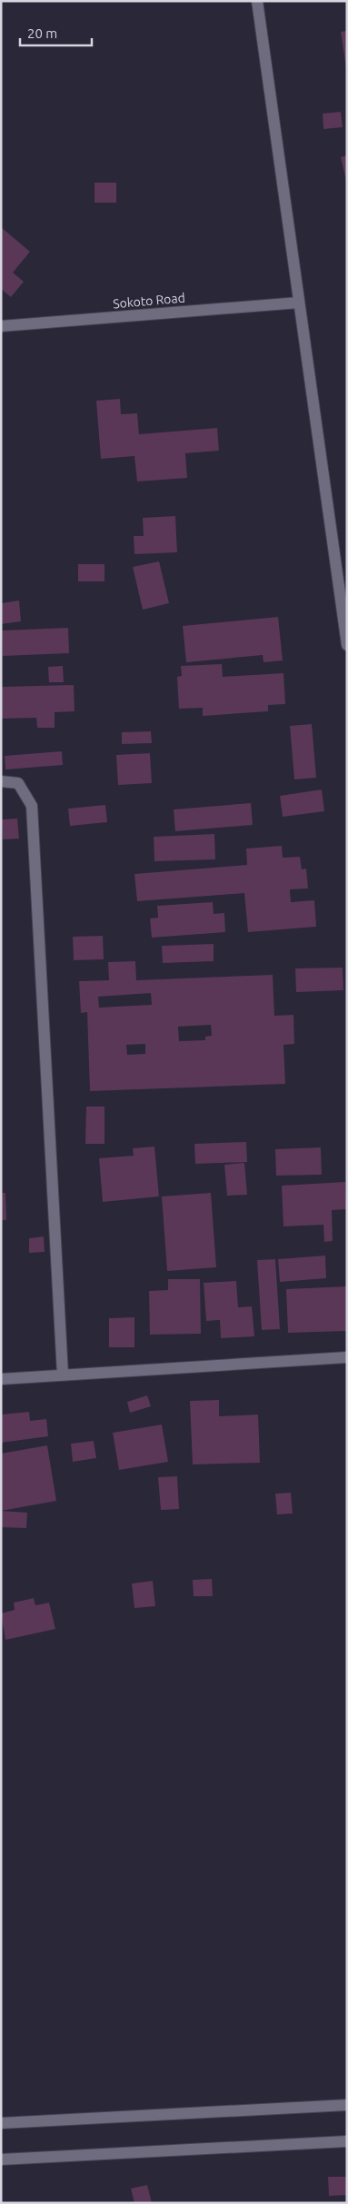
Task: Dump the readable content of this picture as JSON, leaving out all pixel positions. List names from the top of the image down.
{
  "streets": {
    "street": ["Sokoto Road"]
  },
  "scale_bar": "20 m"
}
